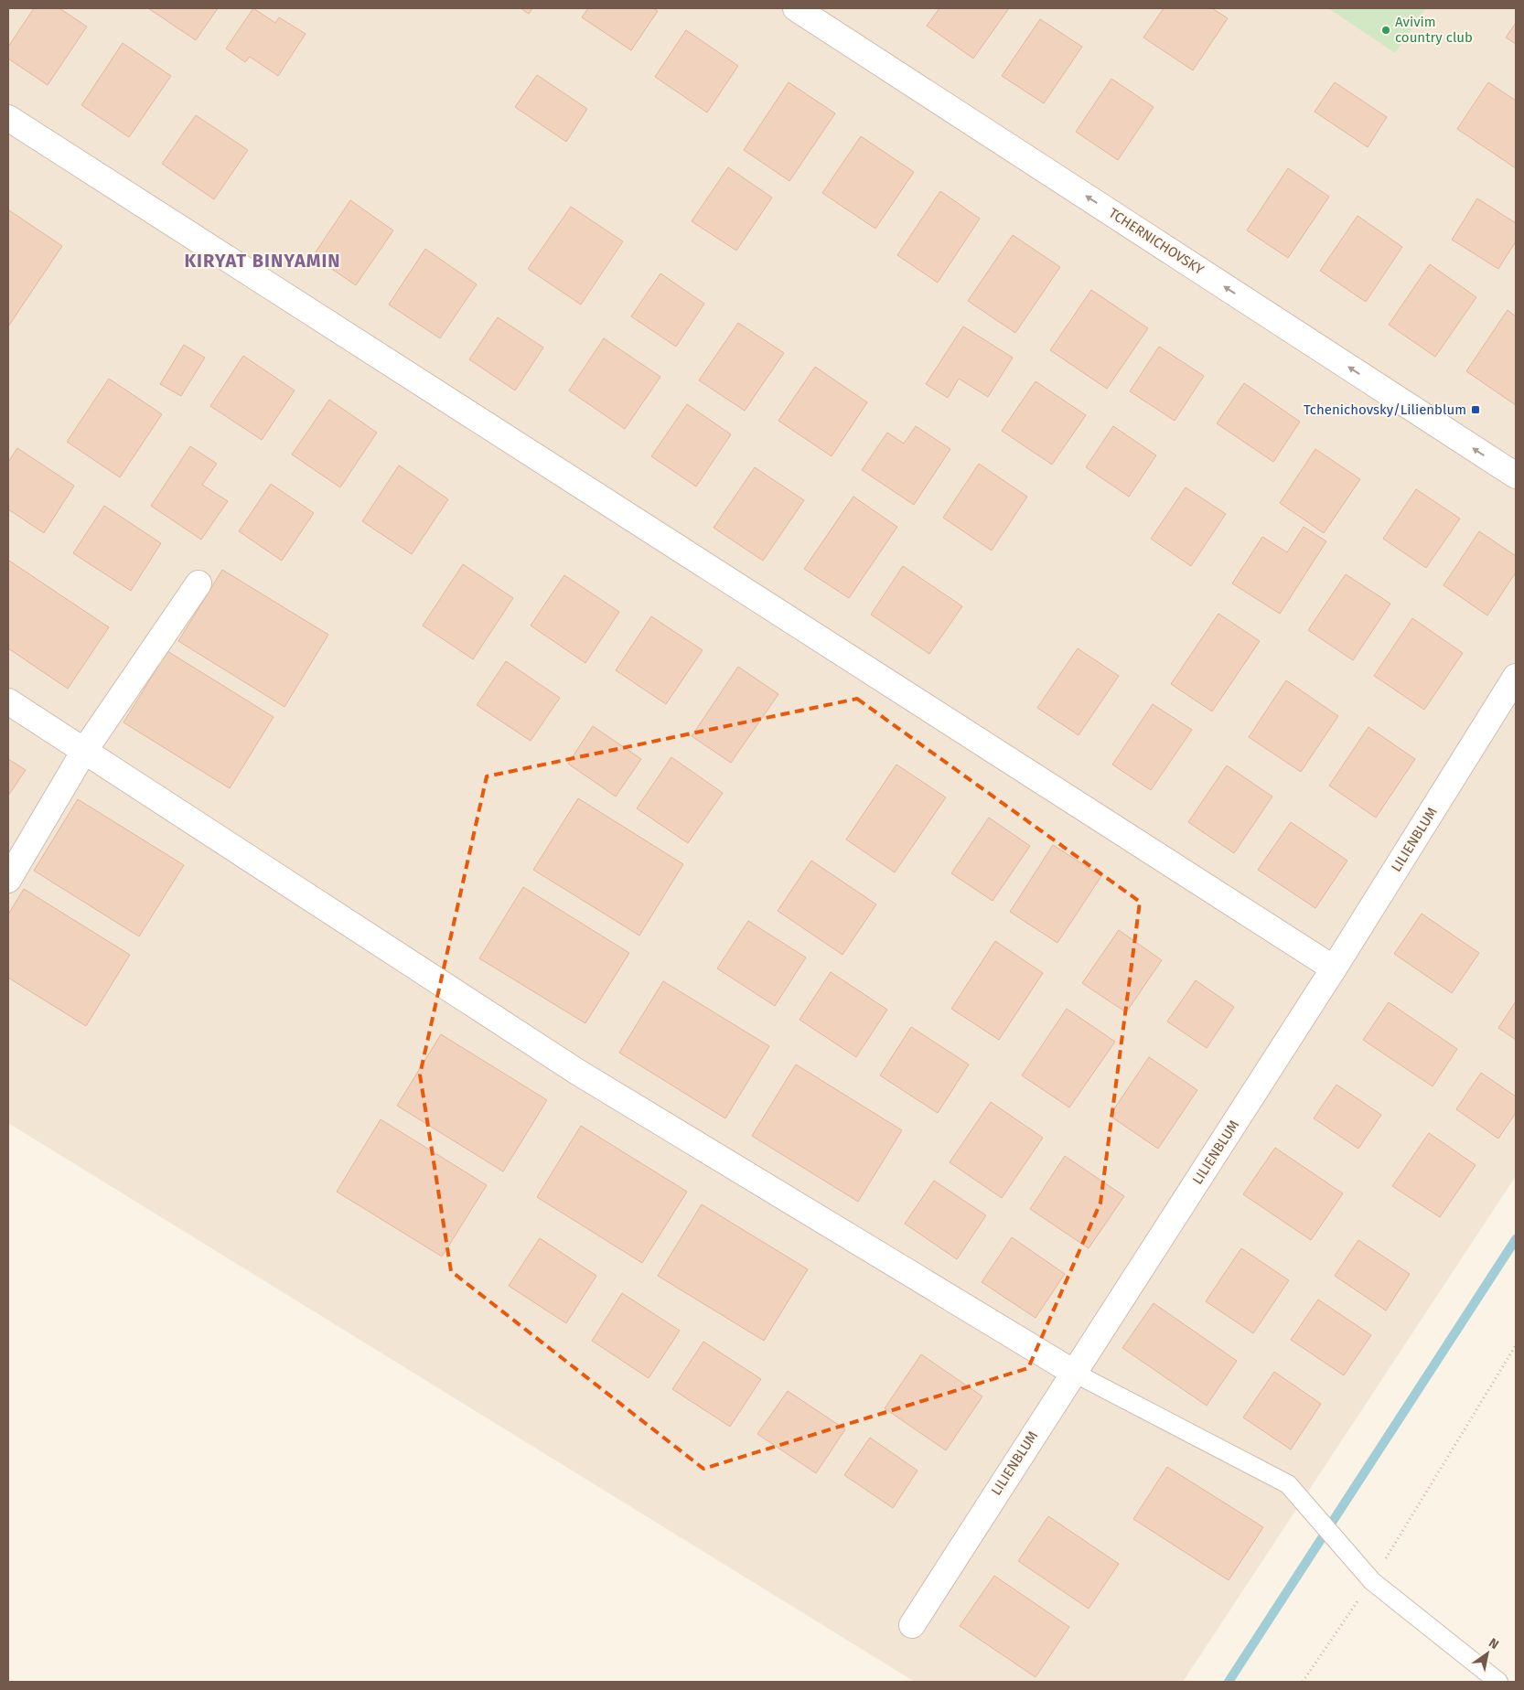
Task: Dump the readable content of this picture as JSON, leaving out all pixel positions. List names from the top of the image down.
{
  "streets": {
    "street": ["TCHERNICHOVSKY", "LILIENBLUM"]
  },
  "one_way": ["TCHERNICHOVSKY"],
  "districts": ["KIRYAT BINYAMIN"],
  "places": {
    "other": ["Avivim country club"],
    "transit": ["Tchenichovsky/Lilienblum"]
  },
  "north": "top right"
}
